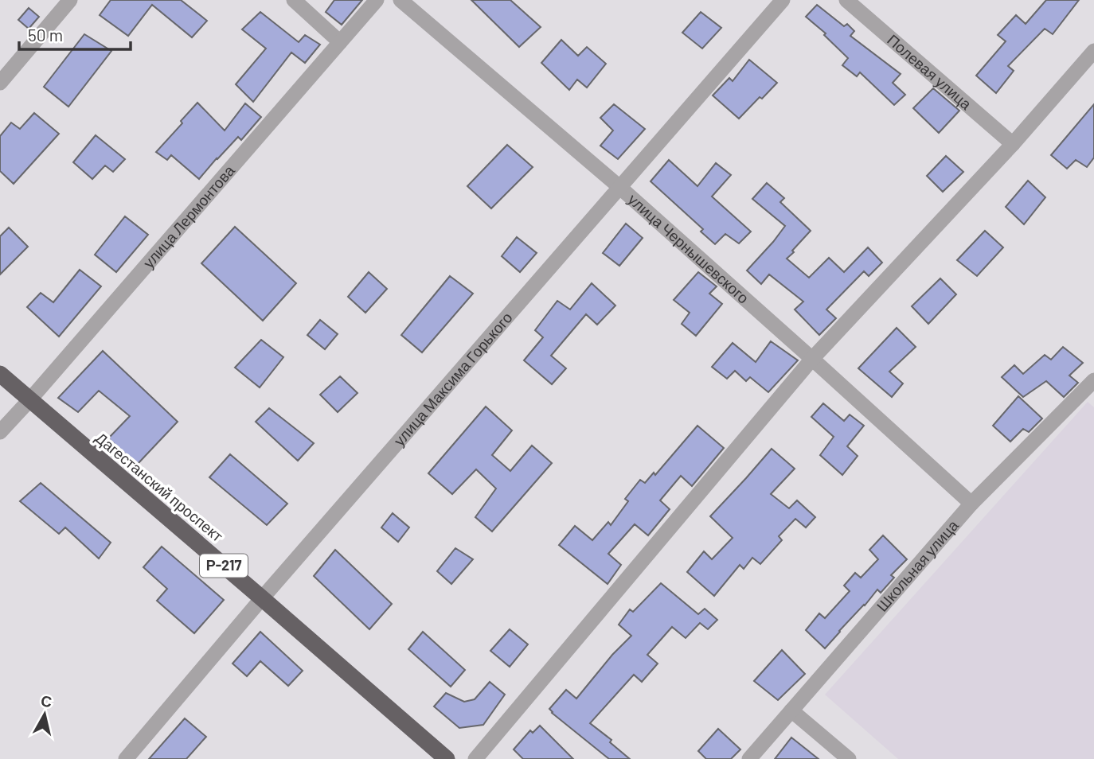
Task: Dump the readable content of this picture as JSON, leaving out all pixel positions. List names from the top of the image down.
{
  "streets": {
    "highway": ["Дагестанский проспект", "Р-217"],
    "street": [
      "Полевая улица",
      "улица Лермонтова",
      "улица Чернышевского",
      "улица Максима Горького",
      "Школьная улица"
    ]
  },
  "crossings": [
    ["улица Лермонтова", "Дагестанский проспект"],
    ["улица Чернышевского", "улица Максима Горького"],
    ["улица Чернышевского", "Школьная улица"],
    ["улица Максима Горького", "Дагестанский проспект"]
  ],
  "scale_bar": "50 m",
  "north": "top"
}
